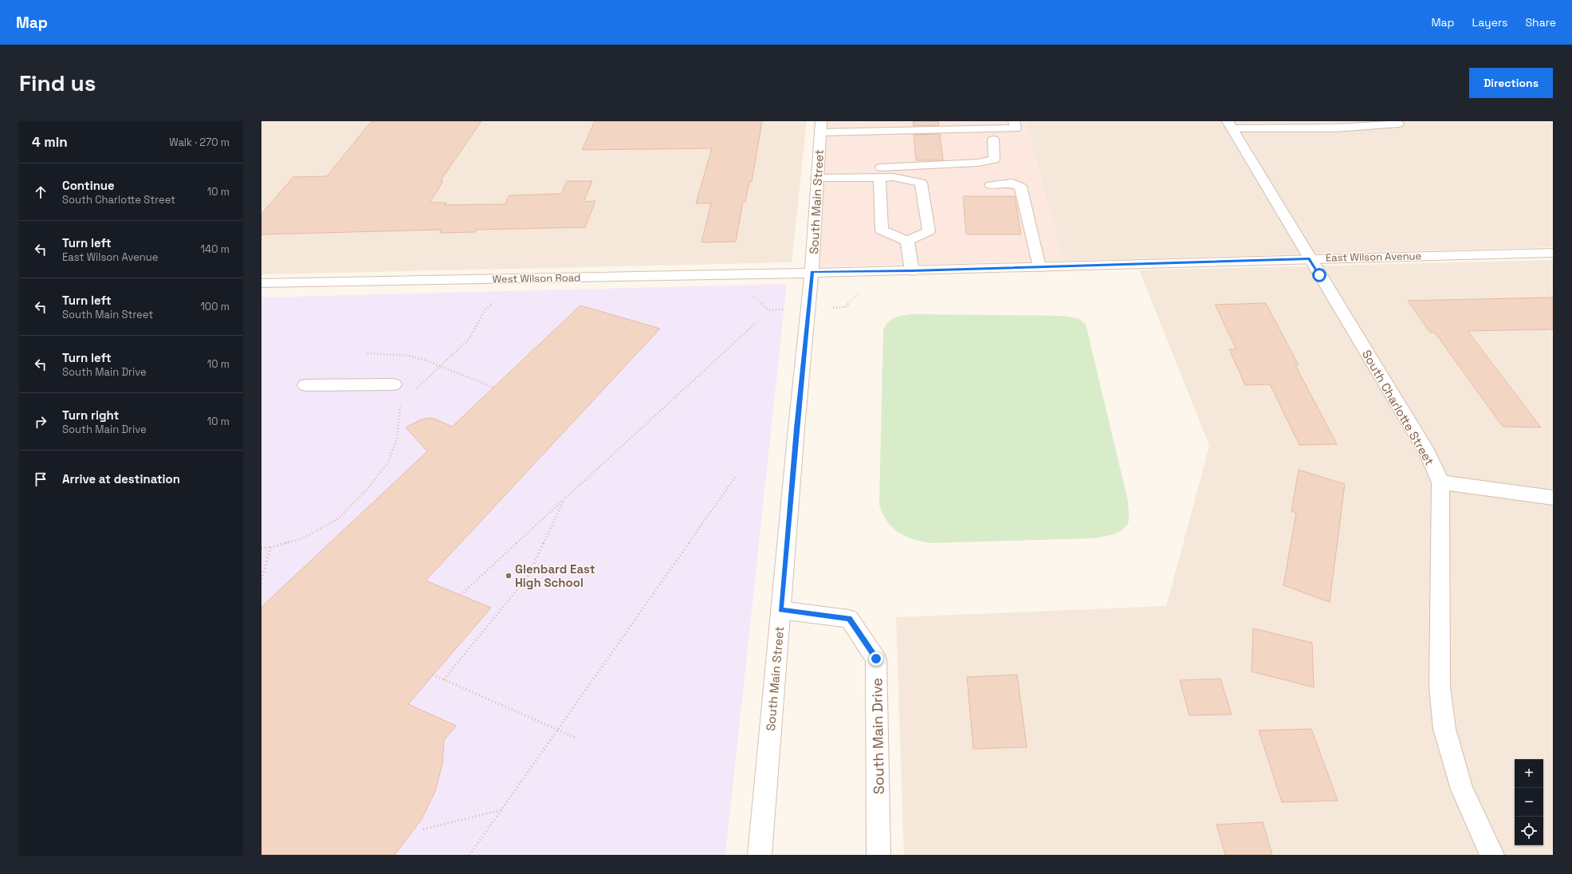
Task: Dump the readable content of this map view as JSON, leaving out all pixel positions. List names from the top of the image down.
{
  "streets": {
    "street": [
      "South Main Street",
      "East Wilson Avenue",
      "West Wilson Road",
      "South Charlotte Street",
      "South Main Drive"
    ]
  },
  "crossings": [
    ["South Main Street", "East Wilson Avenue"],
    ["South Main Street", "West Wilson Road"],
    ["South Main Street", "South Main Drive"],
    ["East Wilson Avenue", "West Wilson Road"],
    ["East Wilson Avenue", "South Charlotte Street"]
  ],
  "places": ["Glenbard East High School"],
  "page": {
    "header": "Map",
    "nav": ["Map", "Layers", "Share"],
    "buttons": "Directions",
    "title": "Find us",
    "heading": ["4 min", "Walk · 270 m"],
    "list": [
      ["Continue", "South Charlotte Street", "10 m"],
      ["Turn left", "East Wilson Avenue", "140 m"],
      ["Turn left", "South Main Street", "100 m"],
      ["Turn left", "South Main Drive", "10 m"],
      ["Turn right", "South Main Drive", "10 m"],
      "Arrive at destination"
    ],
    "map_buttons": ["+", "−"]
  }
}
